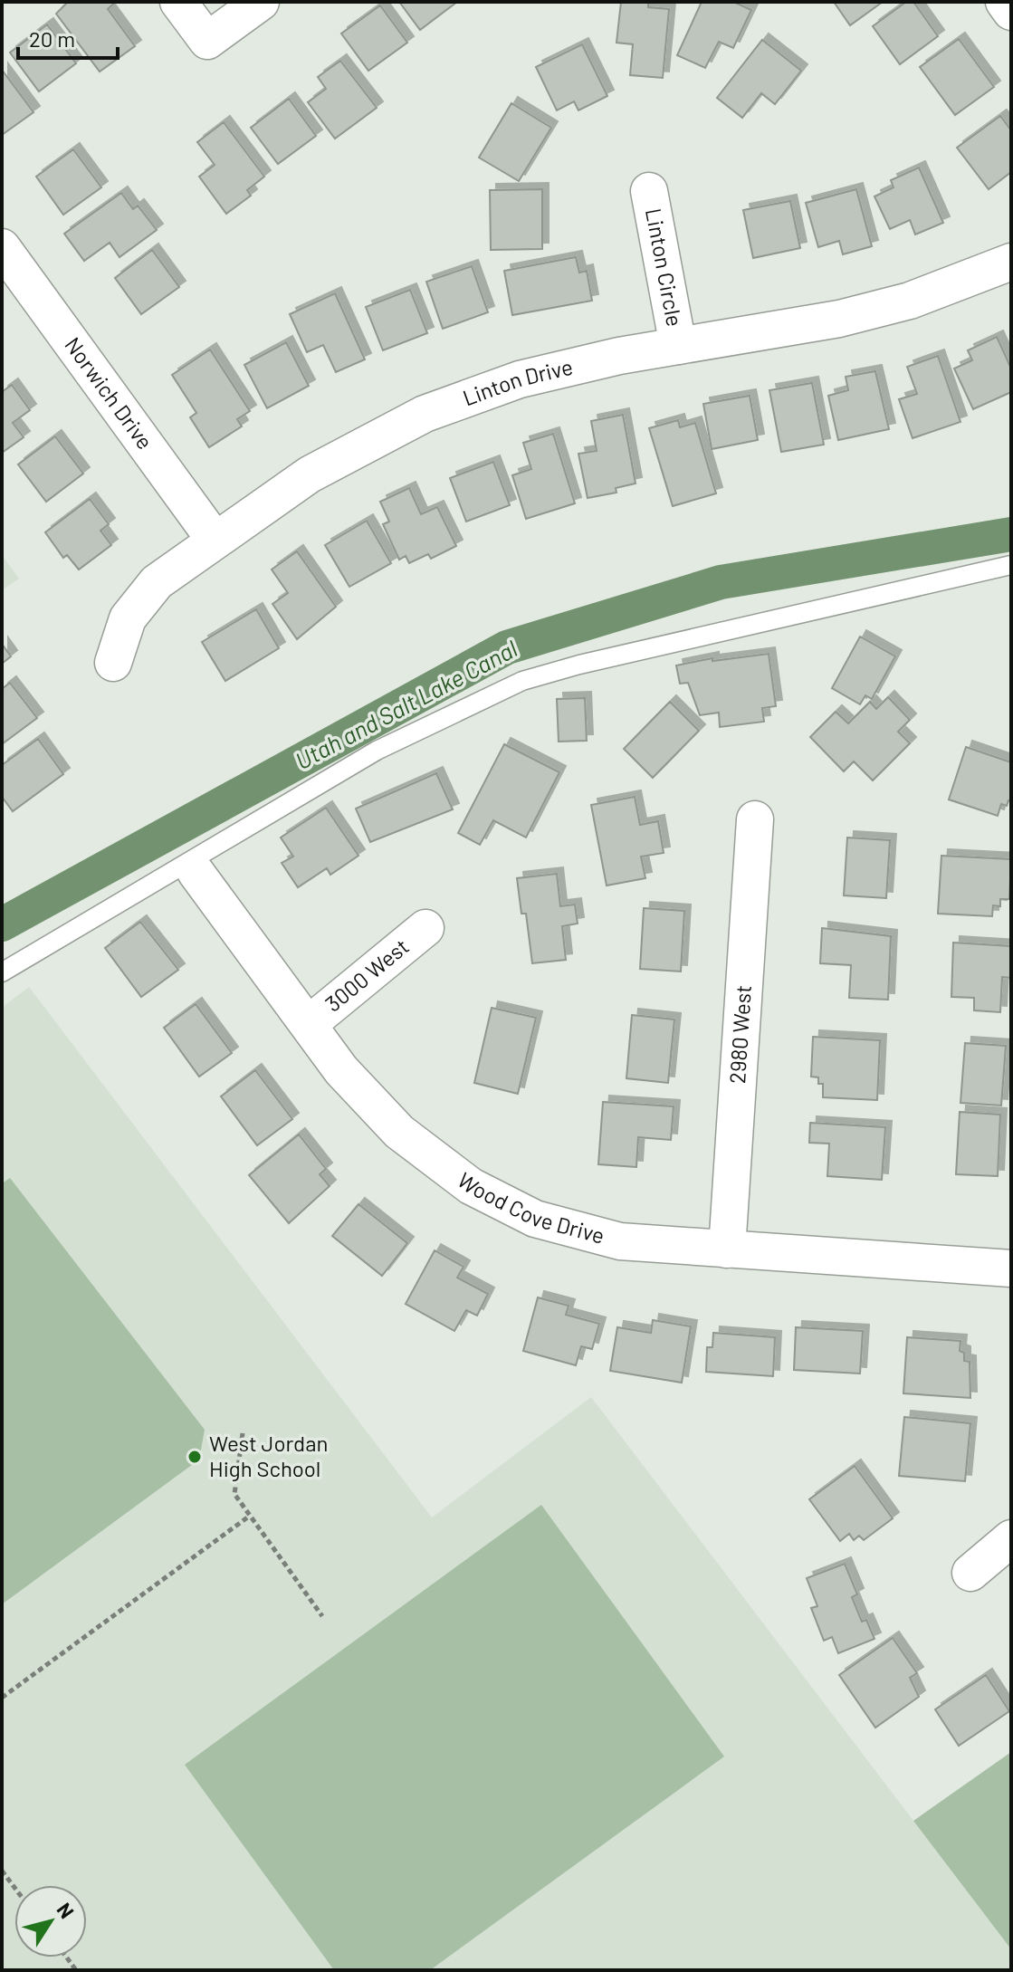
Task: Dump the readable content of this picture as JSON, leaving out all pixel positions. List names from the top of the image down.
{
  "streets": {
    "street": [
      "Linton Circle",
      "Linton Drive",
      "Norwich Drive",
      "3000 West",
      "2980 West",
      "Wood Cove Drive"
    ]
  },
  "crossings": [
    ["Linton Circle", "Linton Drive"],
    ["Linton Drive", "Norwich Drive"],
    ["3000 West", "Wood Cove Drive"],
    ["2980 West", "Wood Cove Drive"]
  ],
  "water": ["Utah and Salt Lake Canal"],
  "places": ["West Jordan High School"],
  "scale_bar": "20 m",
  "north": "top right"
}
